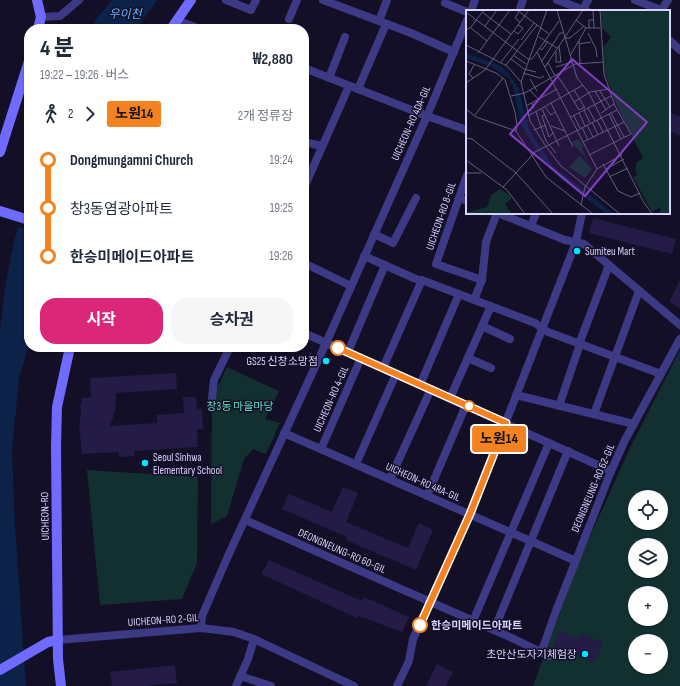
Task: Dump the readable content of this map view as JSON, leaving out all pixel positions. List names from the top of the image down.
{
  "streets": {
    "street": [
      "UICHEON-RO 4DA-GIL",
      "UICHEON-RO 8-GIL",
      "UICHEON-RO 4-GIL",
      "UICHEON-RO 4RA-GIL",
      "DEONGNEUNG-RO 62-GIL",
      "UICHEON-RO",
      "DEONGNEUNG-RO 60-GIL",
      "UICHEON-RO 2-GIL"
    ]
  },
  "crossings": [
    ["UICHEON-RO 4DA-GIL", "UICHEON-RO 4-GIL"],
    ["UICHEON-RO 4-GIL", "UICHEON-RO 4RA-GIL"],
    ["UICHEON-RO 4RA-GIL", "DEONGNEUNG-RO 62-GIL"],
    ["DEONGNEUNG-RO 62-GIL", "DEONGNEUNG-RO 60-GIL"],
    ["UICHEON-RO", "UICHEON-RO 2-GIL"]
  ],
  "water": ["우이천"],
  "parks": ["창3동 마을마당"],
  "places": [
    "Sumiteu Mart",
    "GS25 신창소망점",
    "Seoul Sinhwa Elementary School",
    "한승미메이드아파트",
    "초안산도자기체험장"
  ],
  "lines": ["bus line 노원14"],
  "page": {
    "on_map": "노원14",
    "heading": ["4 분", "19:22 – 19:26 · 버스", "₩2,880"],
    "legs": ["2", "노원14", "2개 정류장"],
    "list": [
      {
        "name": "Dongmungamni Church",
        "value": "19:24"
      },
      {
        "name": "창3동염광아파트",
        "value": "19:25"
      },
      {
        "name": "한승미메이드아파트",
        "value": "19:26"
      }
    ],
    "buttons": ["시작", "승차권"],
    "map_buttons": ["+", "−"]
  }
}
